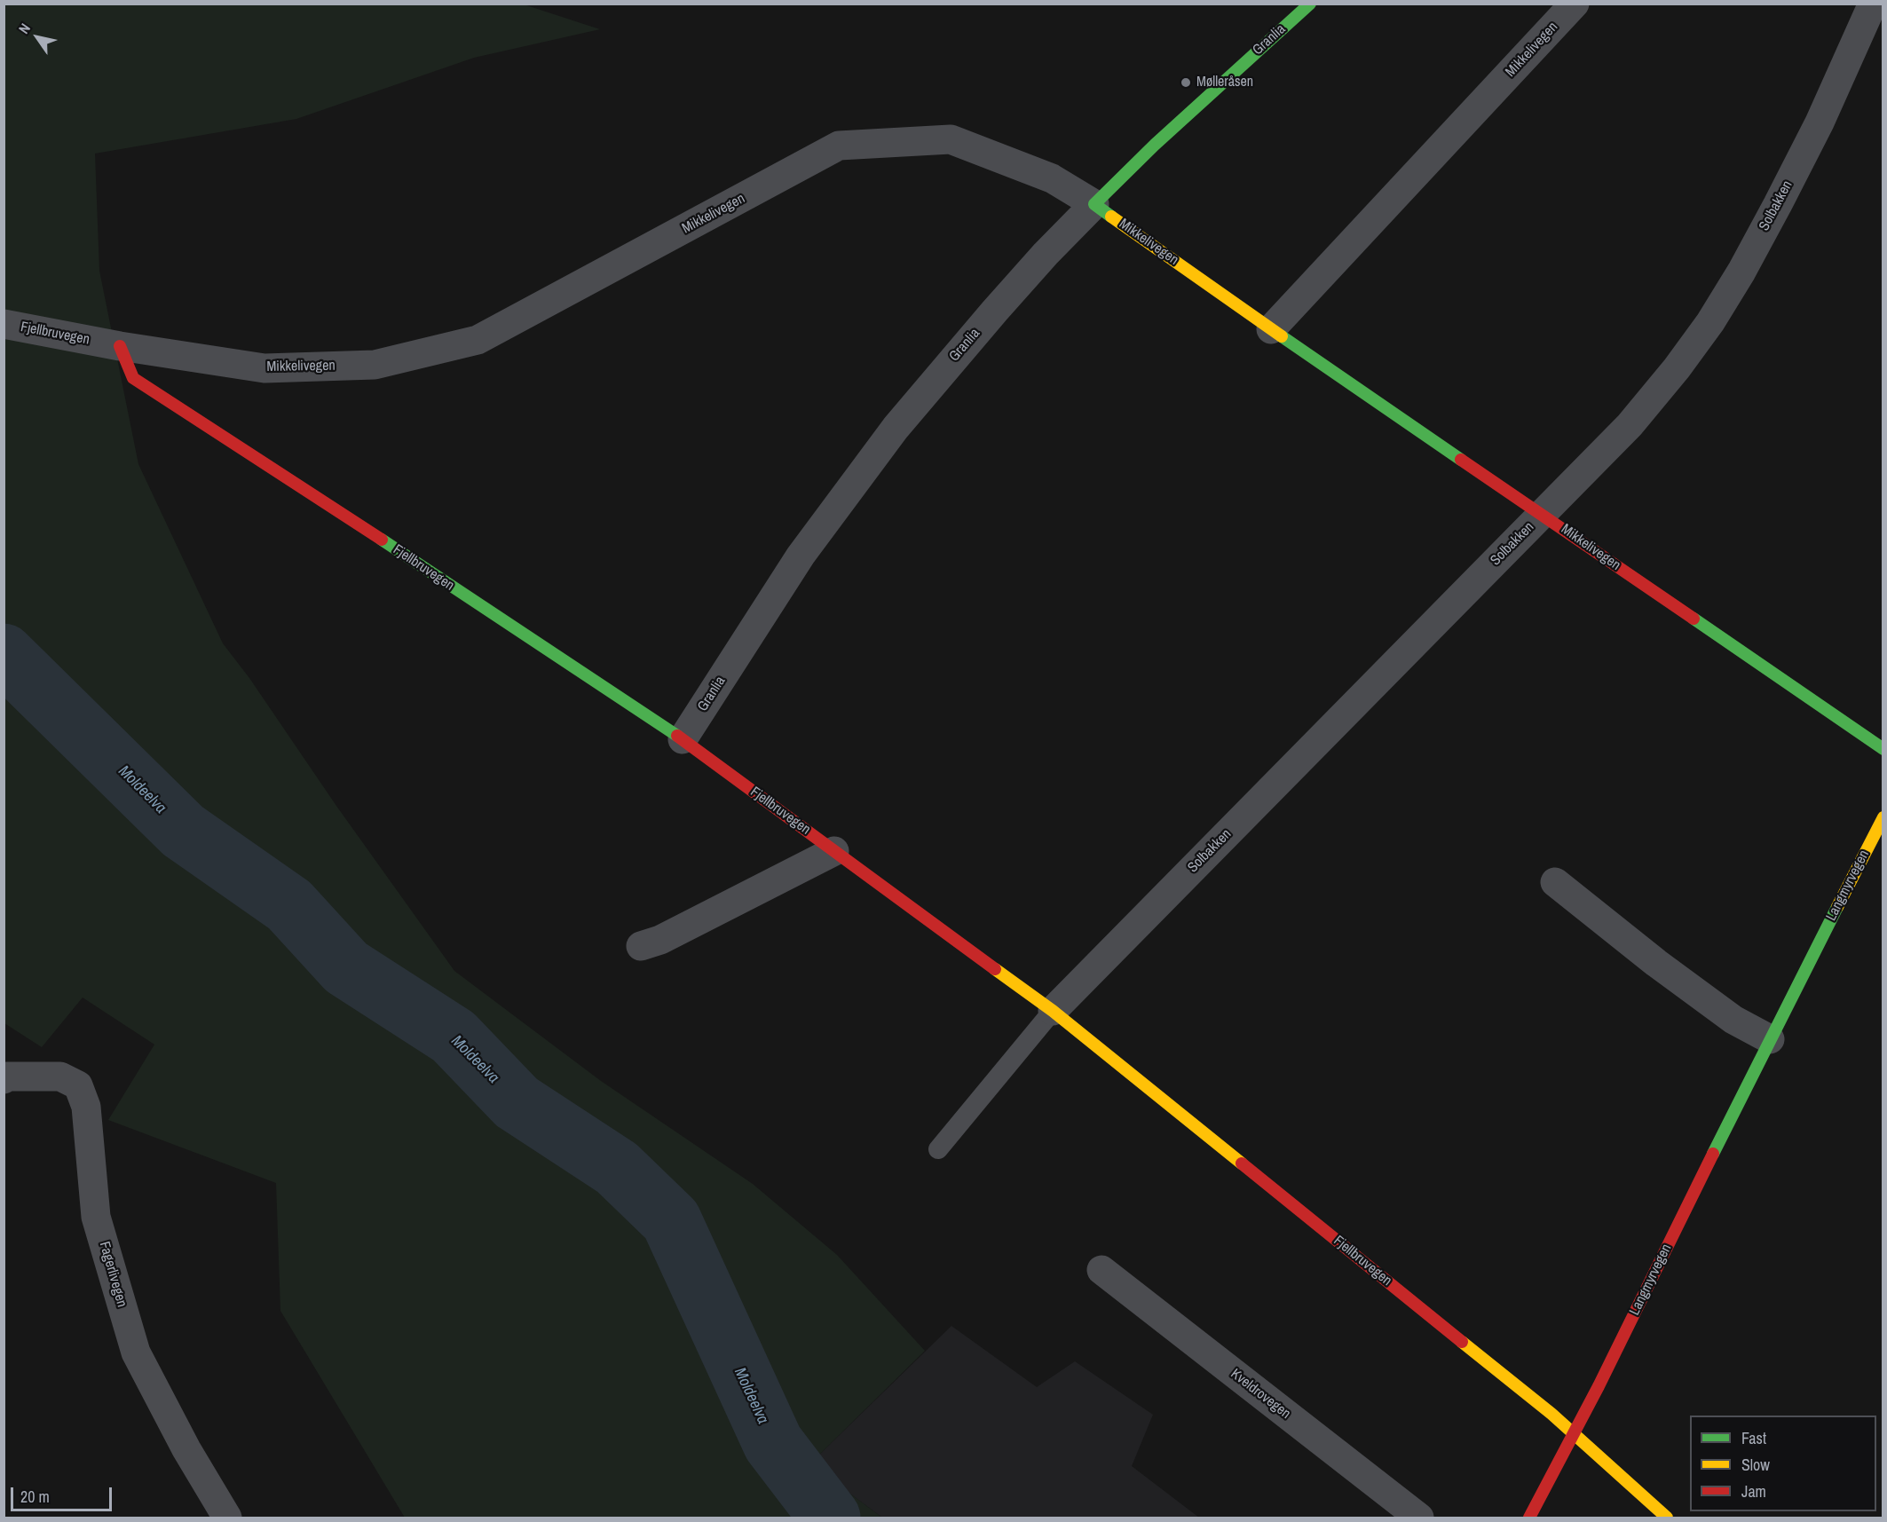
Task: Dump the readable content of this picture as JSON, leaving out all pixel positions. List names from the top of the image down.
{
  "streets": {
    "street": [
      "Granlia",
      "Mikkelivegen",
      "Solbakken",
      "Fjellbruvegen",
      "Langmyrvegen",
      "Fagerlivegen",
      "Kveldrovegen"
    ]
  },
  "crossings": [
    ["Granlia", "Mikkelivegen"],
    ["Granlia", "Fjellbruvegen"],
    ["Mikkelivegen", "Solbakken"],
    ["Mikkelivegen", "Fjellbruvegen"],
    ["Solbakken", "Fjellbruvegen"],
    ["Fjellbruvegen", "Langmyrvegen"]
  ],
  "water": ["Moldeelva"],
  "places": ["Mølleråsen"],
  "legend": ["Fast", "Slow", "Jam"],
  "scale_bar": "20 m",
  "north": "top left"
}
